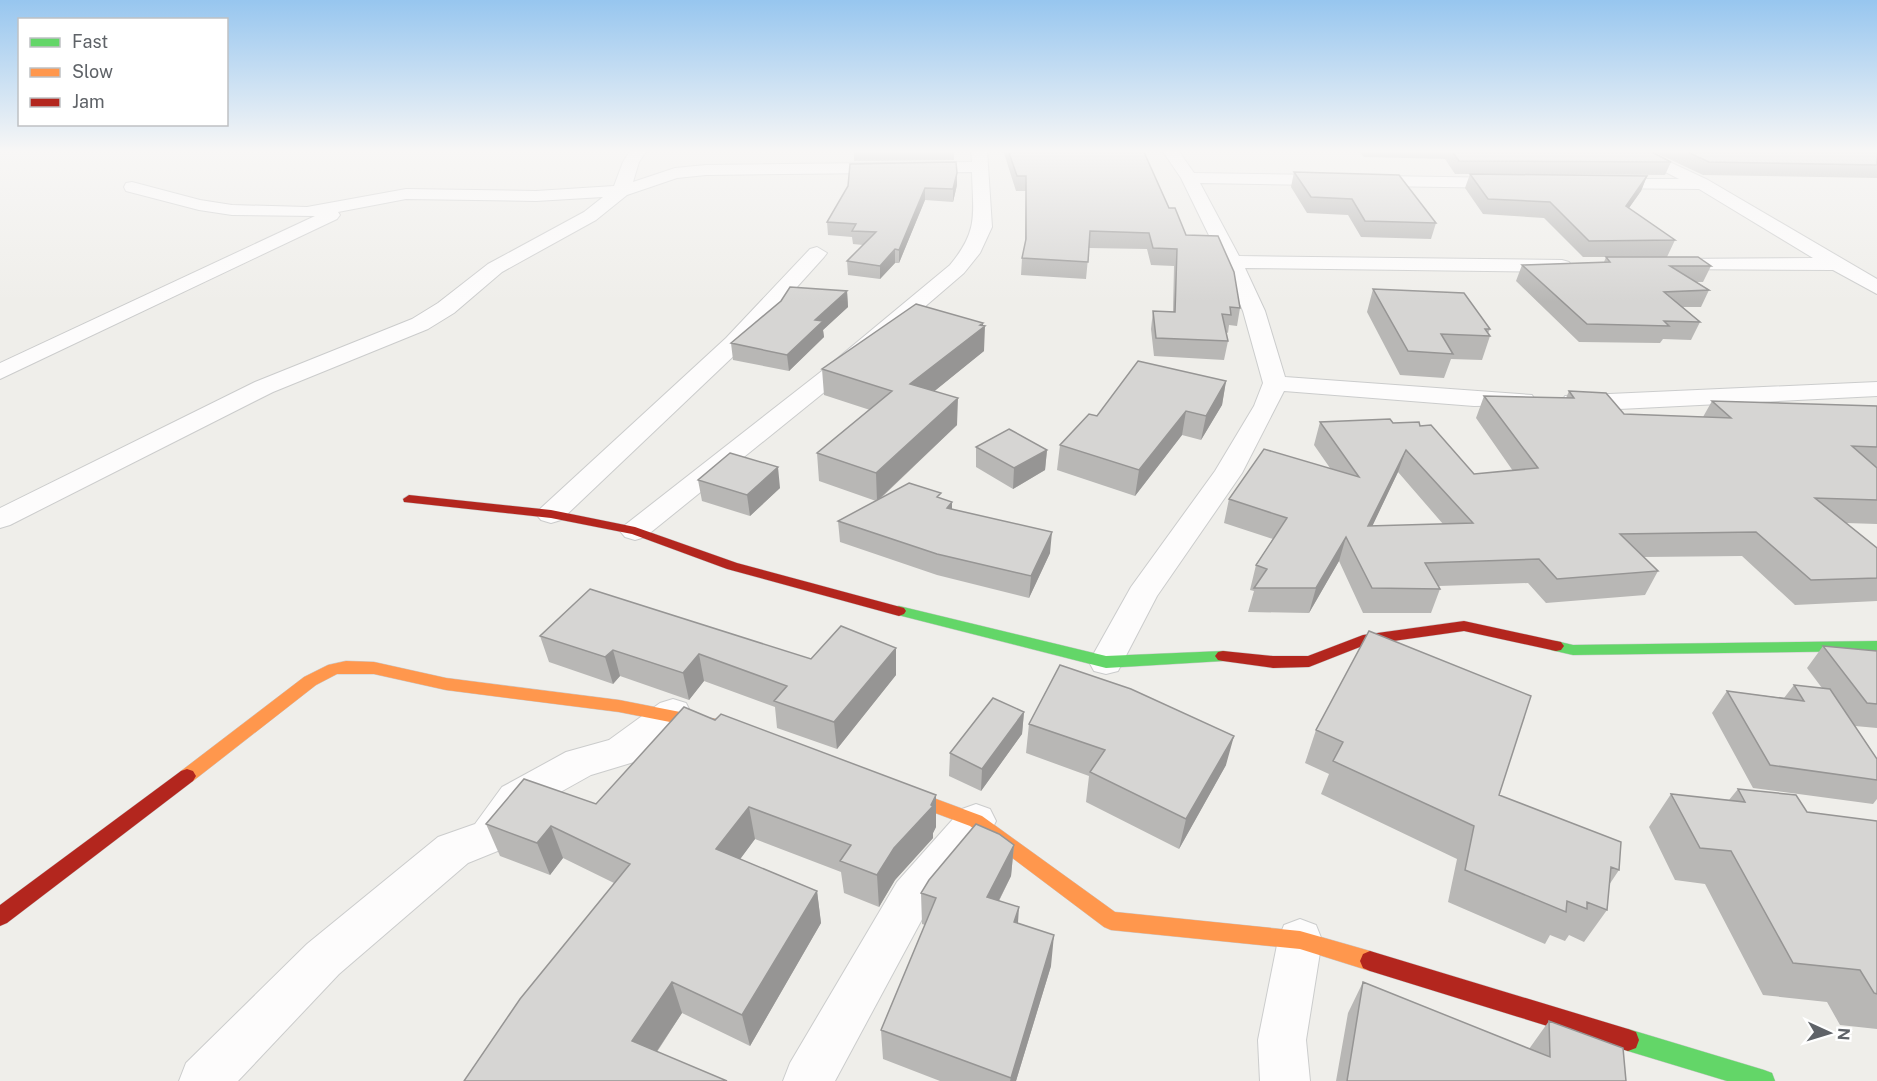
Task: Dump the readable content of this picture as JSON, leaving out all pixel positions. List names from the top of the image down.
{
  "legend": ["Fast", "Slow", "Jam"],
  "north": "right"
}
